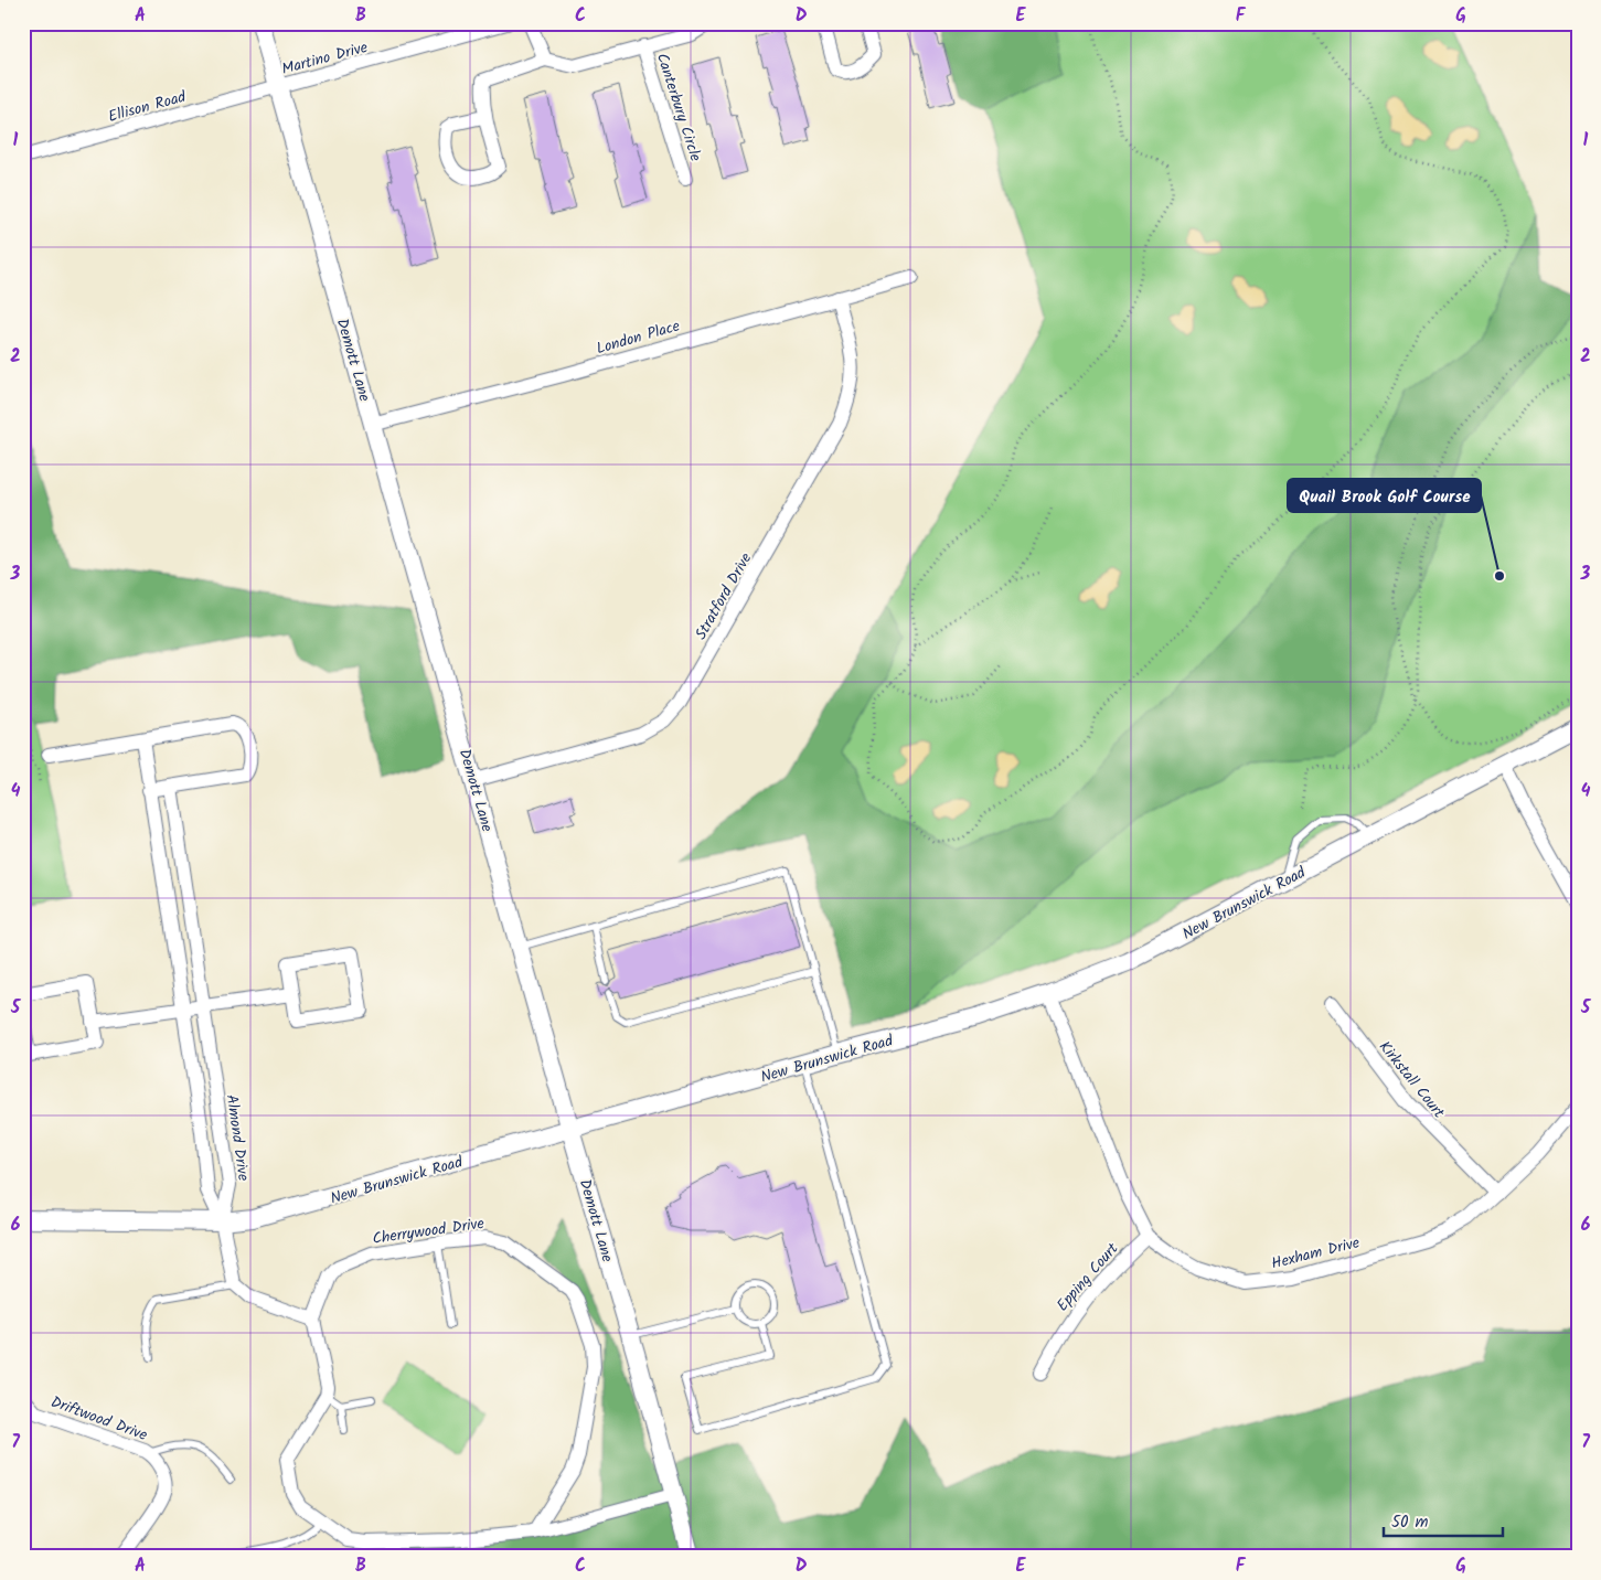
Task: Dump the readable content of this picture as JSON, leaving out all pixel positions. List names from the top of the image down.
{
  "streets": {
    "street": [
      "Martino Drive",
      "Ellison Road",
      "Canterbury Circle",
      "London Place",
      "Demott Lane",
      "Stratford Drive",
      "New Brunswick Road",
      "Kirkstall Court",
      "Almond Drive",
      "Cherrywood Drive",
      "Hexham Drive",
      "Epping Court",
      "Driftwood Drive"
    ]
  },
  "crossings": [
    ["Martino Drive", "Ellison Road"],
    ["Martino Drive", "Demott Lane"],
    ["Ellison Road", "Demott Lane"],
    ["London Place", "Demott Lane"],
    ["London Place", "Stratford Drive"],
    ["Demott Lane", "Stratford Drive"],
    ["Demott Lane", "New Brunswick Road"],
    ["New Brunswick Road", "Almond Drive"],
    ["New Brunswick Road", "Hexham Drive"],
    ["Kirkstall Court", "Hexham Drive"],
    ["Hexham Drive", "Epping Court"]
  ],
  "places": ["Quail Brook Golf Course"],
  "scale_bar": "50 m",
  "grid": {
    "columns": [
      "A",
      "B",
      "C",
      "D",
      "E",
      "F",
      "G"
    ],
    "rows": [
      "1",
      "2",
      "3",
      "4",
      "5",
      "6",
      "7"
    ]
  }
}
